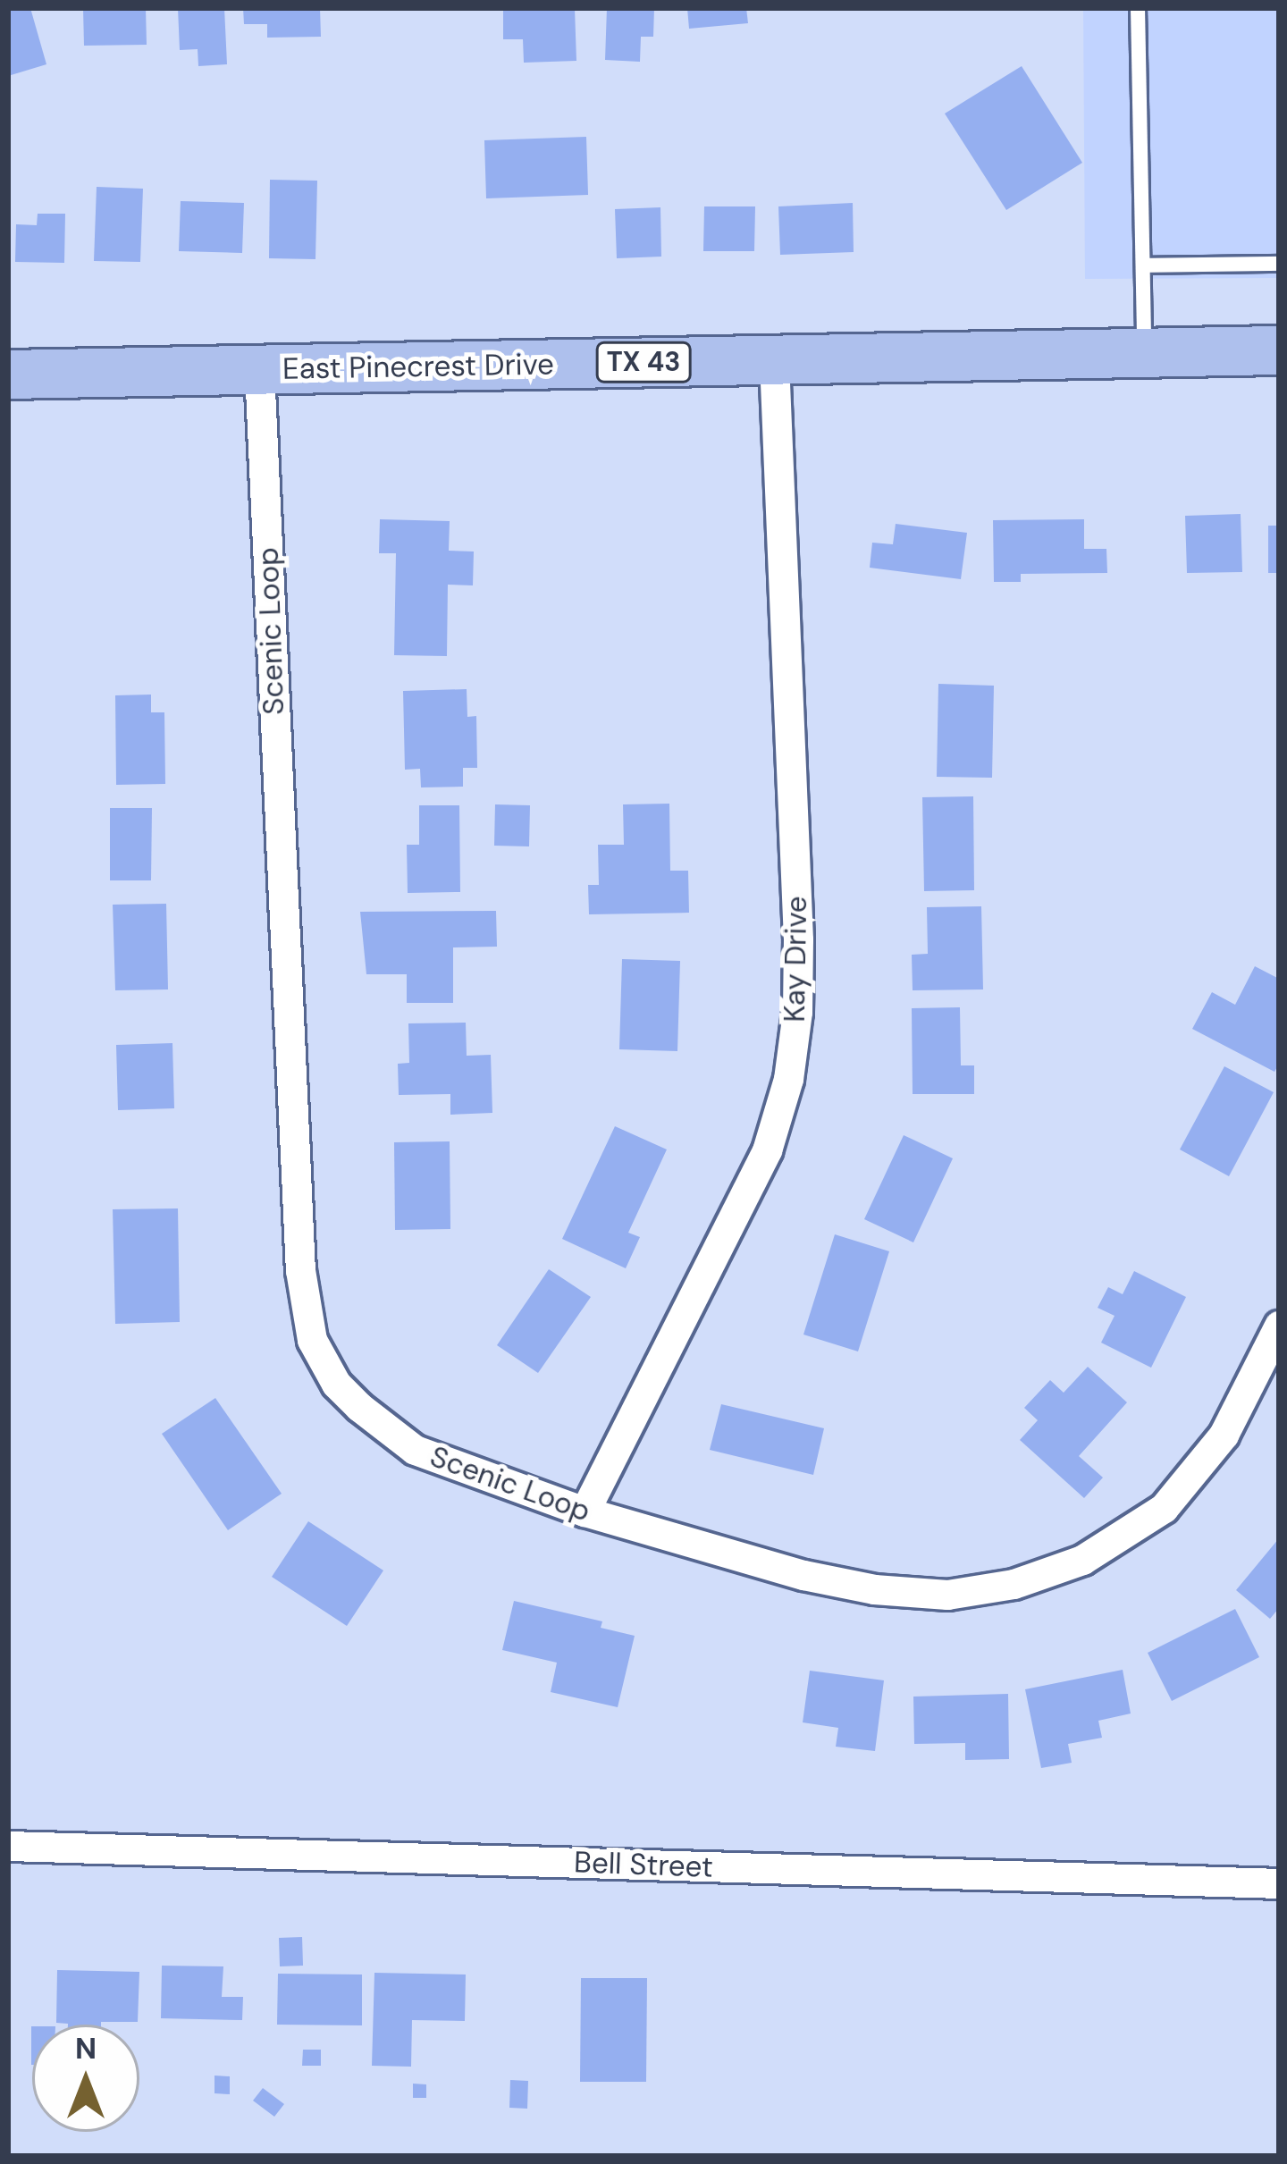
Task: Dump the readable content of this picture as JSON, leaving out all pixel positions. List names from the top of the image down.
{
  "streets": {
    "main road": ["TX 43", "East Pinecrest Drive"],
    "street": ["Scenic Loop", "Kay Drive", "Bell Street"]
  },
  "crossings": [
    ["East Pinecrest Drive", "Scenic Loop"],
    ["East Pinecrest Drive", "Kay Drive"],
    ["Scenic Loop", "Kay Drive"]
  ],
  "north": "top"
}
